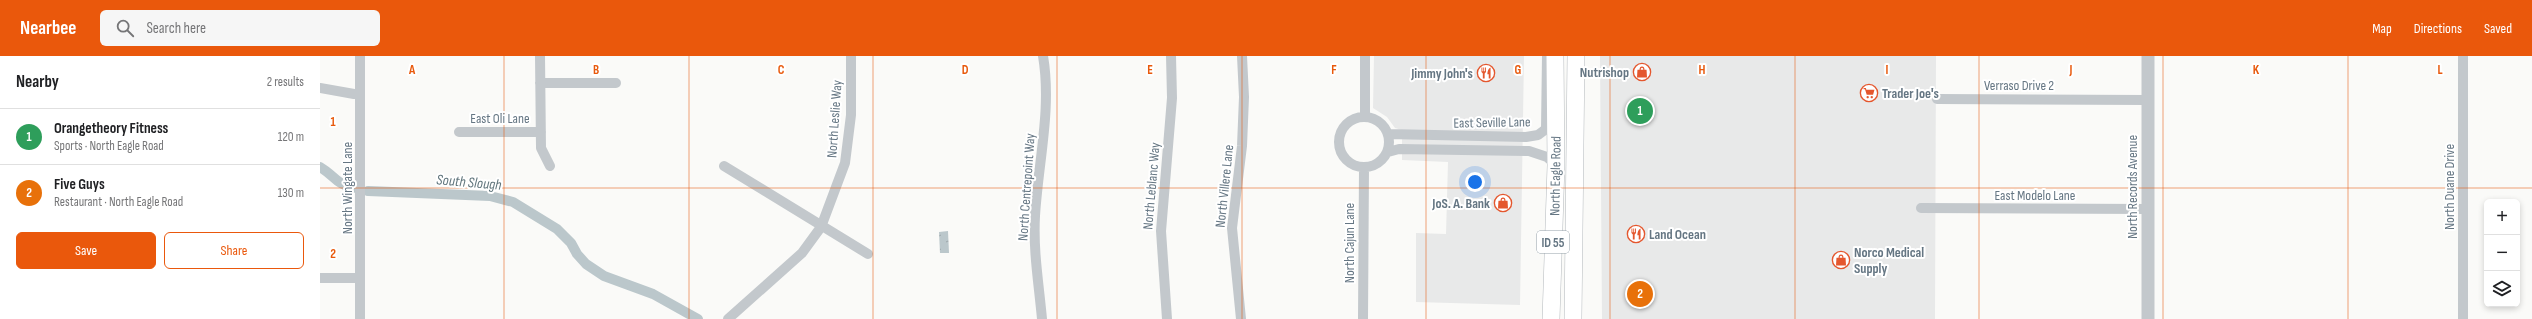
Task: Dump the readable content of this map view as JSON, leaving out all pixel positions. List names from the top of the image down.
{
  "streets": {
    "highway": ["North Eagle Road", "ID 55"],
    "street": [
      "Verraso Drive 2",
      "East Oli Lane",
      "North Leslie Way",
      "East Seville Lane",
      "North Leblanc Way",
      "North Villere Lane",
      "North Centrepoint Way",
      "North Records Avenue",
      "North Duane Drive",
      "North Wingate Lane",
      "East Modelo Lane",
      "North Cajun Lane"
    ]
  },
  "crossings": [
    ["Verraso Drive 2", "North Records Avenue"],
    ["East Seville Lane", "North Eagle Road"],
    ["East Seville Lane", "North Cajun Lane"],
    ["North Records Avenue", "East Modelo Lane"]
  ],
  "water": ["South Slough"],
  "places": {
    "shop": ["Nutrishop", "JoS. A. Bank", "Norco Medical Supply"],
    "restaurant": ["Jimmy John's", "Land Ocean"],
    "supermarket": ["Trader Joe's"]
  },
  "page": {
    "header": "Nearbee",
    "search": "Search here",
    "nav": ["Map", "Directions", "Saved"],
    "heading": ["Nearby", "2 results"],
    "pins": ["1", "2"],
    "list": [
      {
        "mark": "1",
        "name": "Orangetheory Fitness",
        "note": "Sports · North Eagle Road",
        "value": "120 m"
      },
      {
        "mark": "2",
        "name": "Five Guys",
        "note": "Restaurant · North Eagle Road",
        "value": "130 m"
      }
    ],
    "map_buttons": ["+", "−"],
    "buttons": ["Save", "Share"]
  },
  "grid": {
    "columns": [
      "A",
      "B",
      "C",
      "D",
      "E",
      "F",
      "G",
      "H",
      "I",
      "J",
      "K",
      "L"
    ],
    "rows": ["1", "2"]
  }
}
